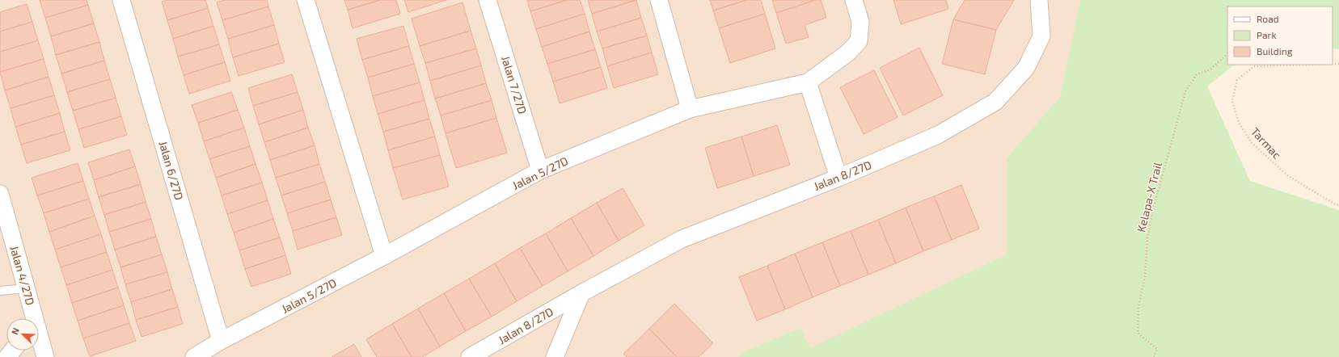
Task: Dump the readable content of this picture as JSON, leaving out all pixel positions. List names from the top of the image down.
{
  "streets": {
    "street": [
      "Jalan 7/27D",
      "Jalan 6/27D",
      "Jalan 5/27D",
      "Jalan 8/27D",
      "Jalan 4/27D"
    ],
    "path": ["Tarmac", "Kelapa-X Trail"]
  },
  "crossings": [
    ["Jalan 7/27D", "Jalan 5/27D"],
    ["Jalan 6/27D", "Jalan 5/27D"]
  ],
  "legend": ["Road", "Park", "Building"],
  "north": "top left"
}
